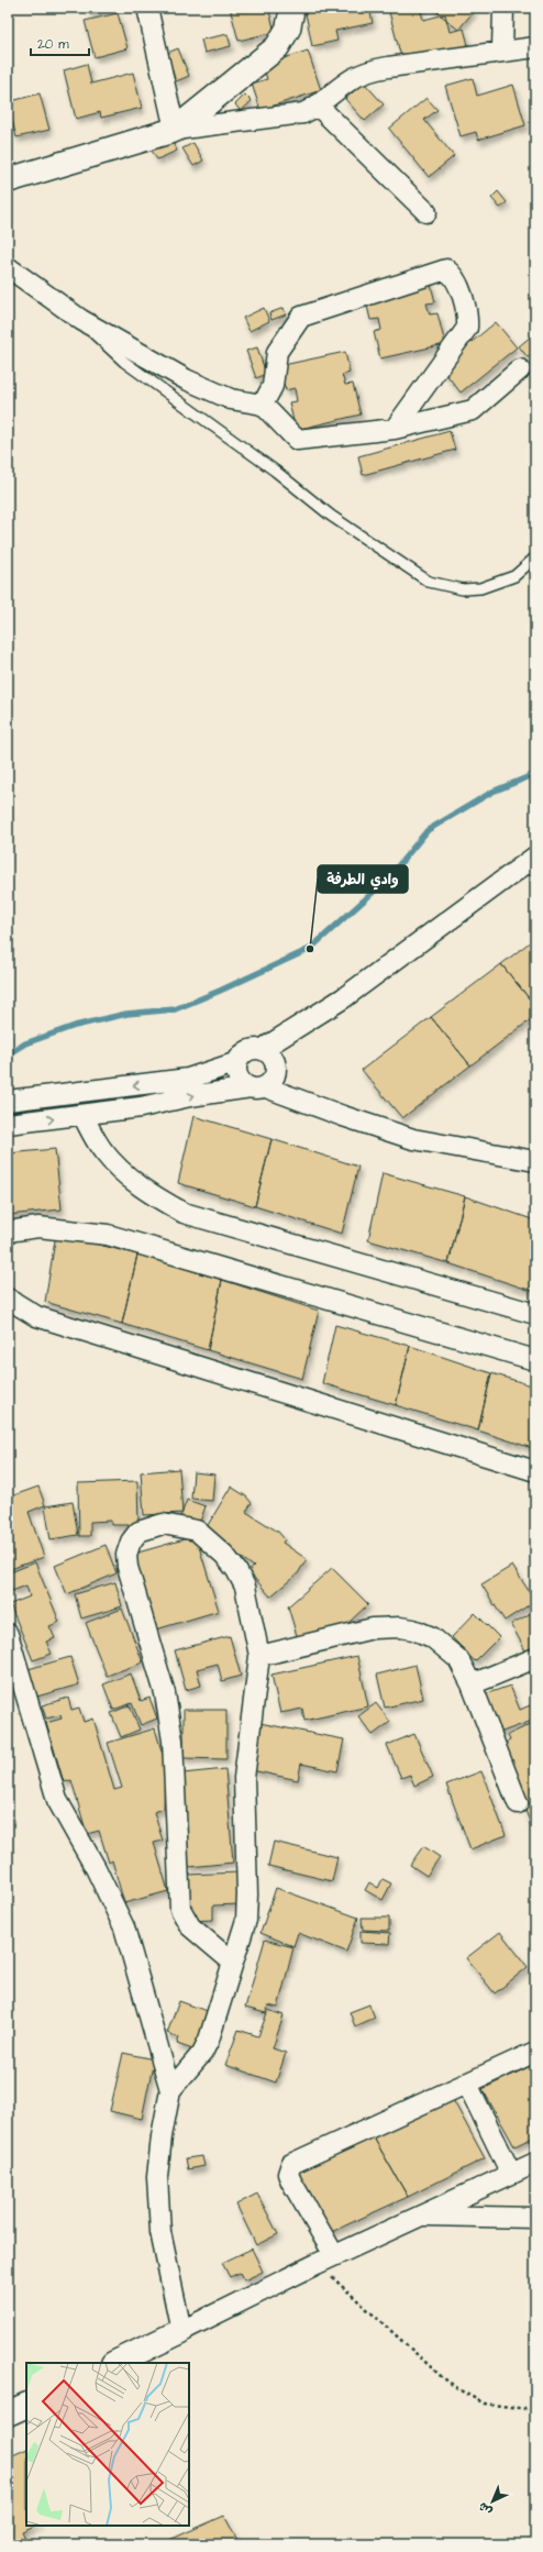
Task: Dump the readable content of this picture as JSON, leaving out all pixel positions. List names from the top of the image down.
{
  "places": ["وادي الطرفة"],
  "scale_bar": "20 m",
  "north": "bottom left"
}
